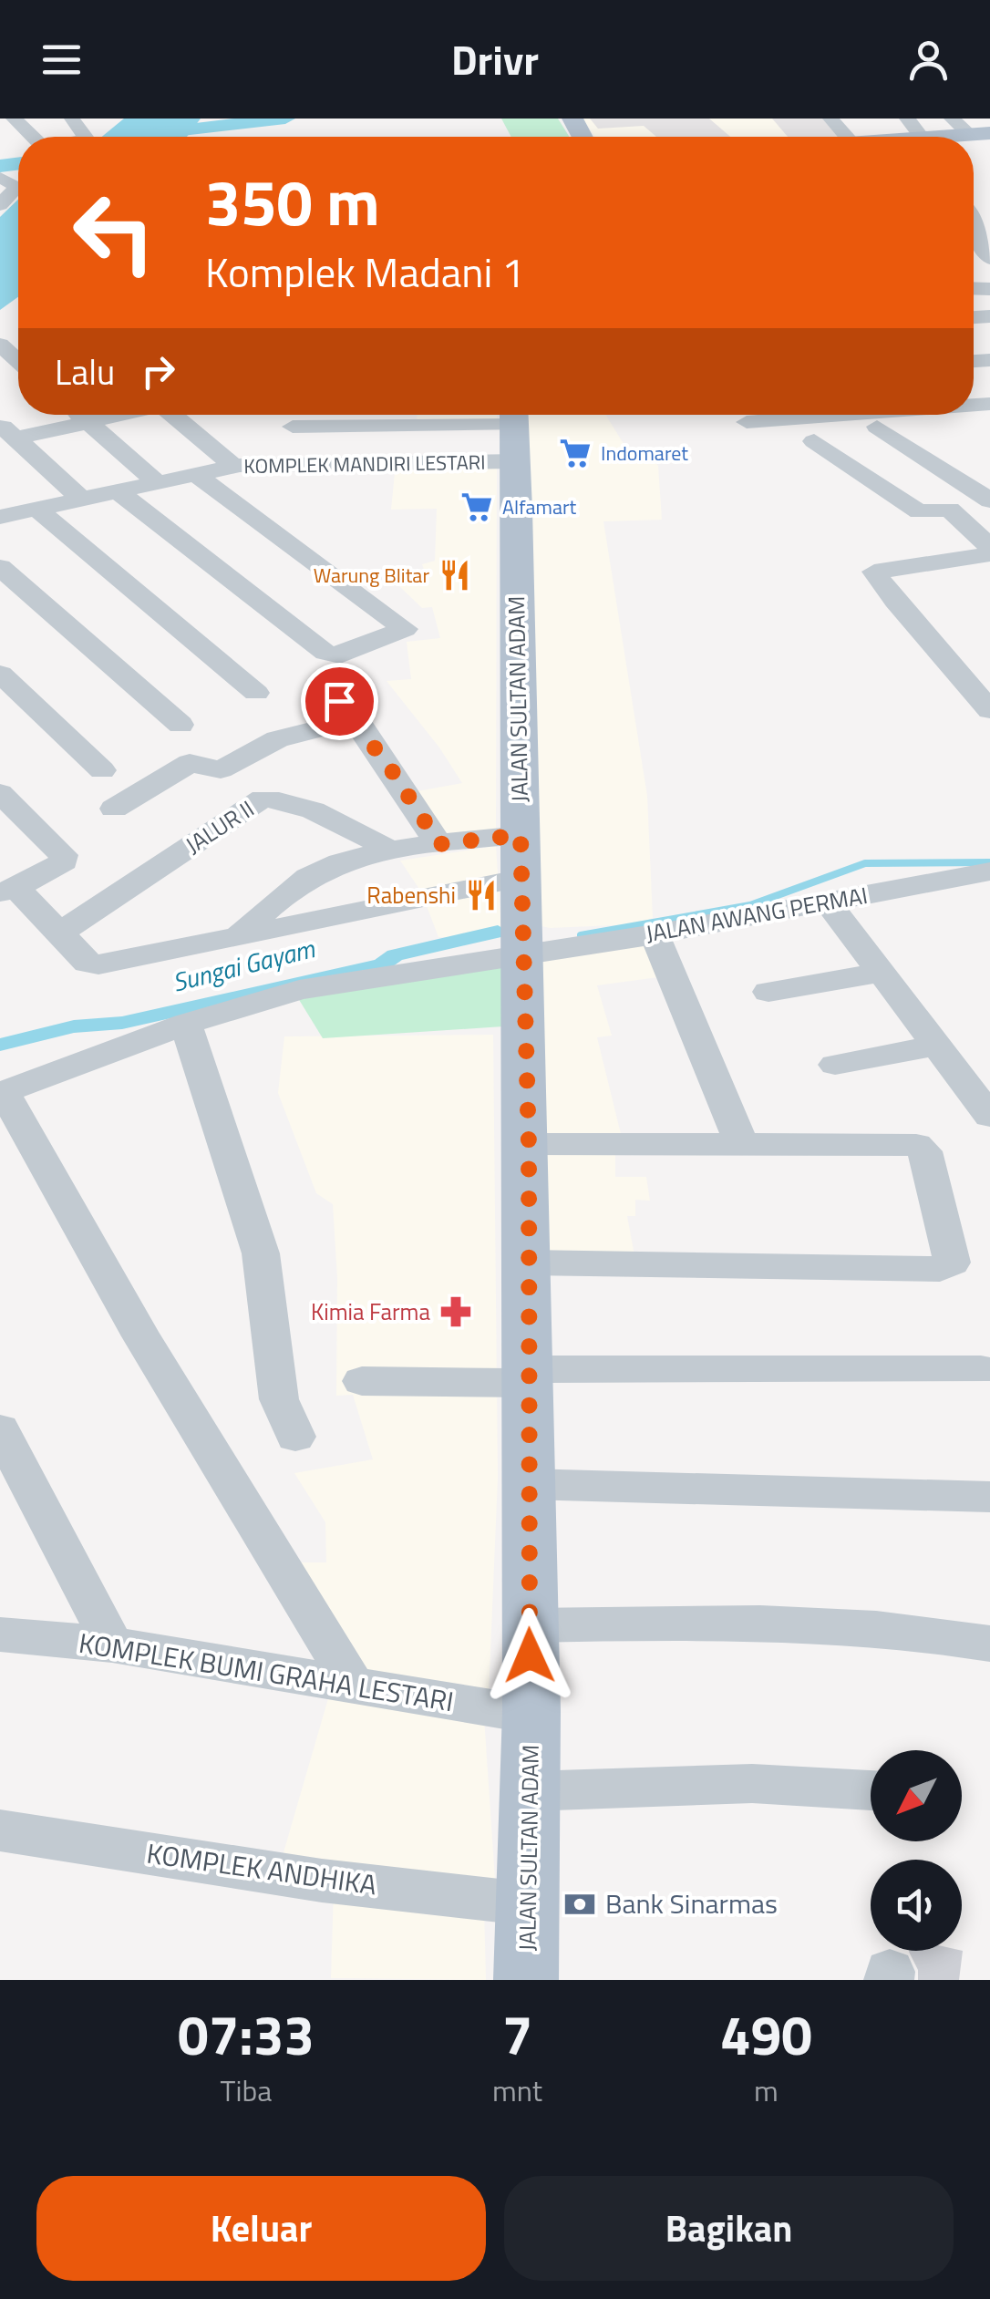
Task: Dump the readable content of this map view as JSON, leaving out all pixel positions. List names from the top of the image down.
{
  "streets": {
    "main road": ["JALAN SULTAN ADAM"],
    "street": [
      "KOMPLEK MANDIRI LESTARI",
      "JALUR II",
      "JALAN AWANG PERMAI",
      "KOMPLEK BUMI GRAHA LESTARI",
      "KOMPLEK ANDHIKA"
    ]
  },
  "crossings": [
    ["KOMPLEK MANDIRI LESTARI", "JALAN SULTAN ADAM"],
    ["JALAN SULTAN ADAM", "JALAN AWANG PERMAI"],
    ["JALAN SULTAN ADAM", "KOMPLEK BUMI GRAHA LESTARI"],
    ["JALAN SULTAN ADAM", "KOMPLEK ANDHIKA"]
  ],
  "water": ["Sungai Gayam"],
  "places": {
    "supermarket": ["Indomaret", "Alfamart"],
    "restaurant": ["Warung Blitar", "Rabenshi"],
    "pharmacy": ["Kimia Farma"],
    "bank": ["Bank Sinarmas"]
  },
  "north": "bottom left",
  "page": {
    "header": "Drivr",
    "turn": ["350 m", "Komplek Madani 1"],
    "then": "Lalu",
    "eta": [
      "07:33",
      "Tiba",
      "7",
      "mnt",
      "490",
      "m"
    ],
    "buttons": ["Keluar", "Bagikan"]
  }
}
